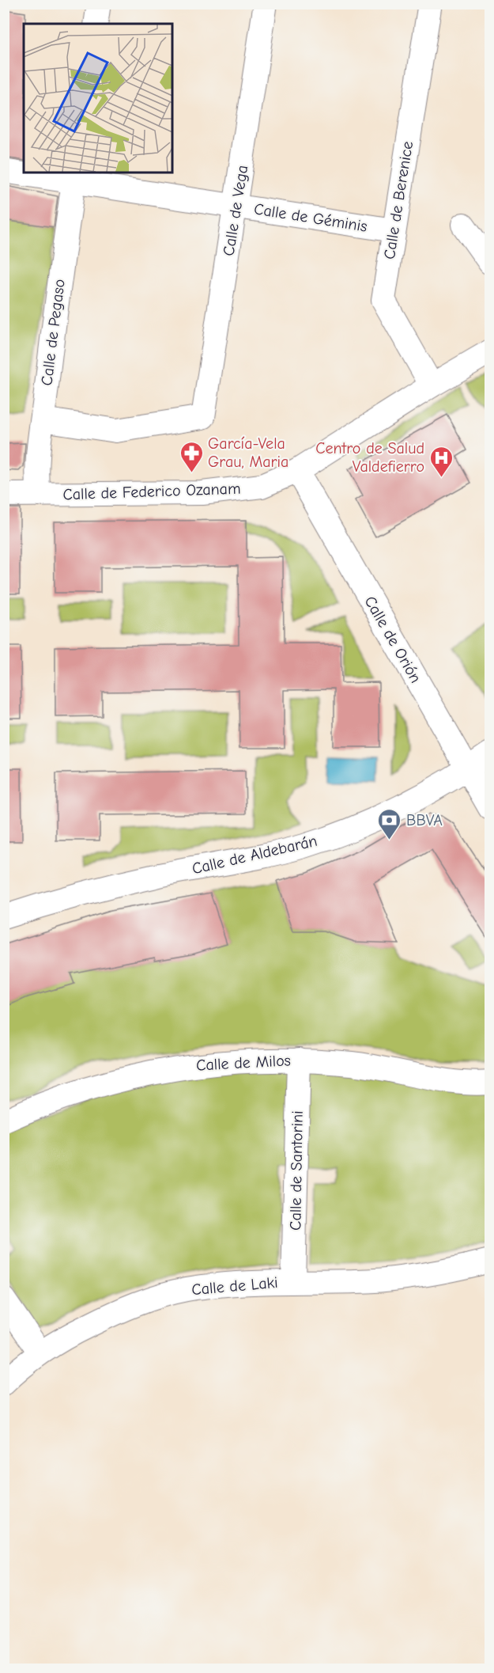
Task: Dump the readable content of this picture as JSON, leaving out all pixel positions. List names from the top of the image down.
{
  "streets": {
    "street": [
      "Calle de Berenice",
      "Calle de Vega",
      "Calle de Géminis",
      "Calle de Pegaso",
      "Calle de Federico Ozanam",
      "Calle de Orión",
      "Calle de Aldebarán",
      "Calle de Milos",
      "Calle de Santorini",
      "Calle de Laki"
    ]
  },
  "crossings": [
    ["Calle de Berenice", "Calle de Géminis"],
    ["Calle de Berenice", "Calle de Federico Ozanam"],
    ["Calle de Vega", "Calle de Géminis"],
    ["Calle de Géminis", "Calle de Pegaso"],
    ["Calle de Pegaso", "Calle de Federico Ozanam"],
    ["Calle de Federico Ozanam", "Calle de Orión"],
    ["Calle de Orión", "Calle de Aldebarán"],
    ["Calle de Milos", "Calle de Santorini"],
    ["Calle de Santorini", "Calle de Laki"]
  ],
  "places": {
    "pharmacy": ["García-Vela Grau, Maria"],
    "hospital": ["Centro de Salud Valdefierro"],
    "bank": ["BBVA"]
  }
}
